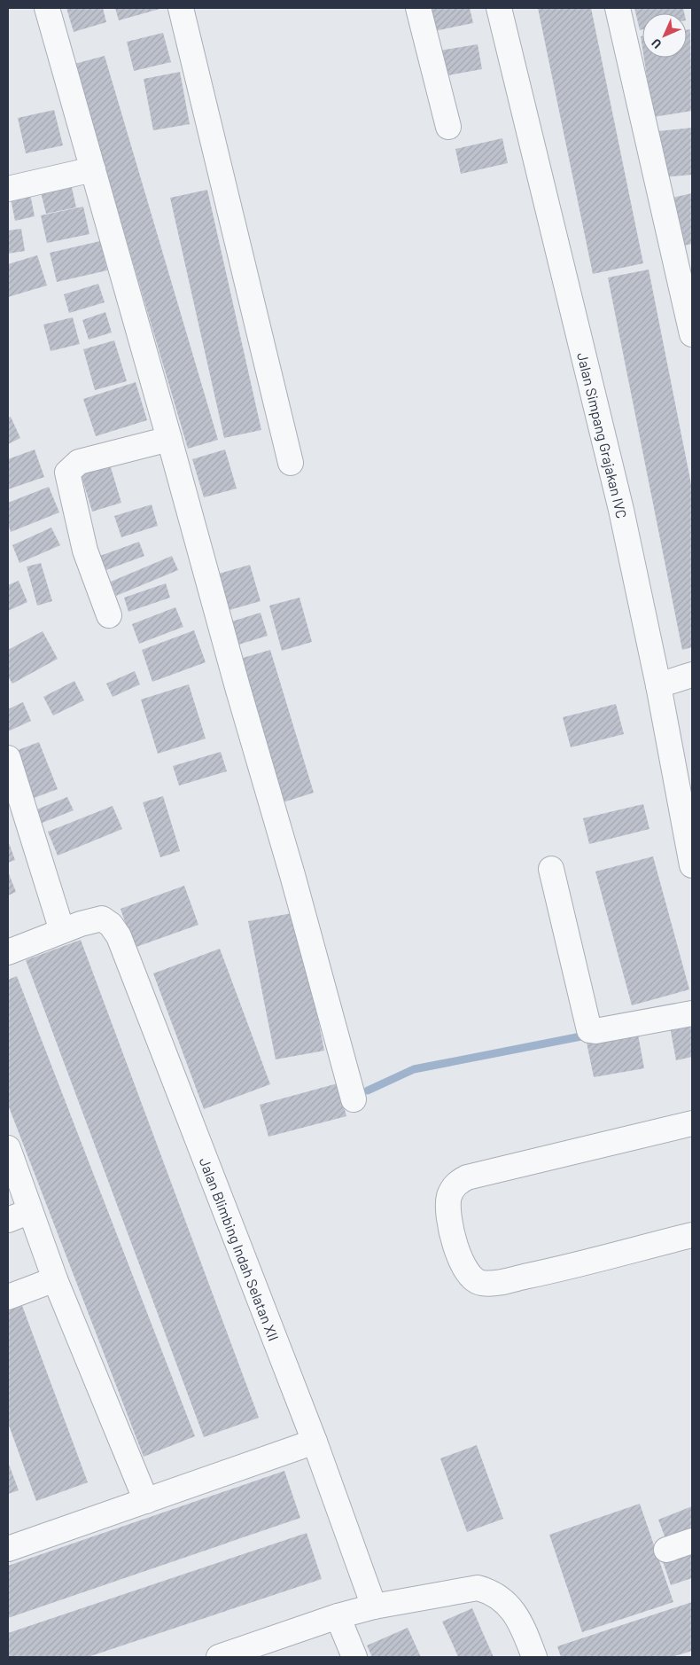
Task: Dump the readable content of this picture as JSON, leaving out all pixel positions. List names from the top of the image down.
{
  "streets": {
    "street": ["Jalan Simpang Grajakan IVC", "Jalan Blimbing Indah Selatan XII"]
  },
  "north": "bottom left"
}
